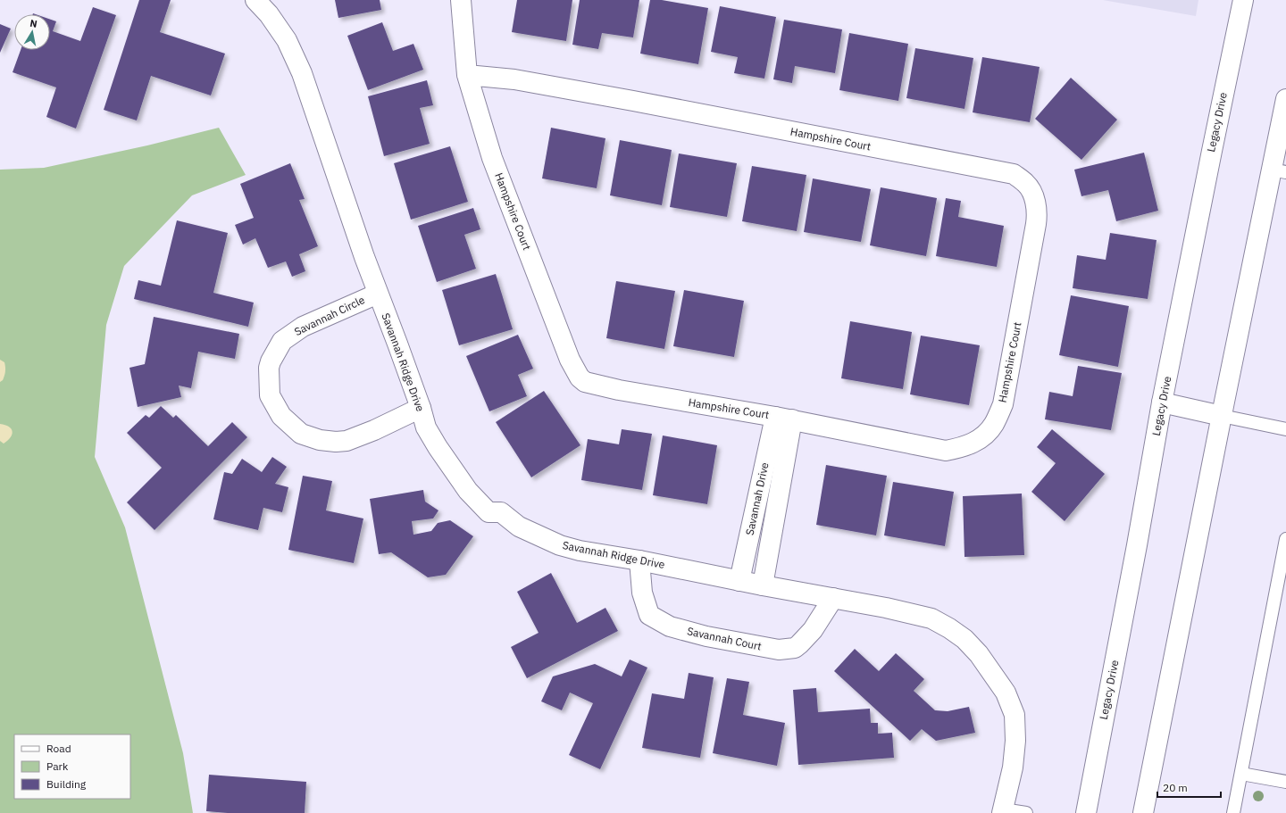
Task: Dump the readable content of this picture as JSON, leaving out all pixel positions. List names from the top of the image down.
{
  "streets": {
    "street": [
      "Legacy Drive",
      "Hampshire Court",
      "Savannah Circle",
      "Savannah Ridge Drive",
      "Savannah Drive",
      "Savannah Court"
    ]
  },
  "crossings": [
    ["Hampshire Court", "Savannah Drive"],
    ["Savannah Circle", "Savannah Ridge Drive"],
    ["Savannah Ridge Drive", "Savannah Drive"],
    ["Savannah Ridge Drive", "Savannah Court"]
  ],
  "legend": ["Road", "Park", "Building"],
  "scale_bar": "20 m",
  "north": "top"
}
